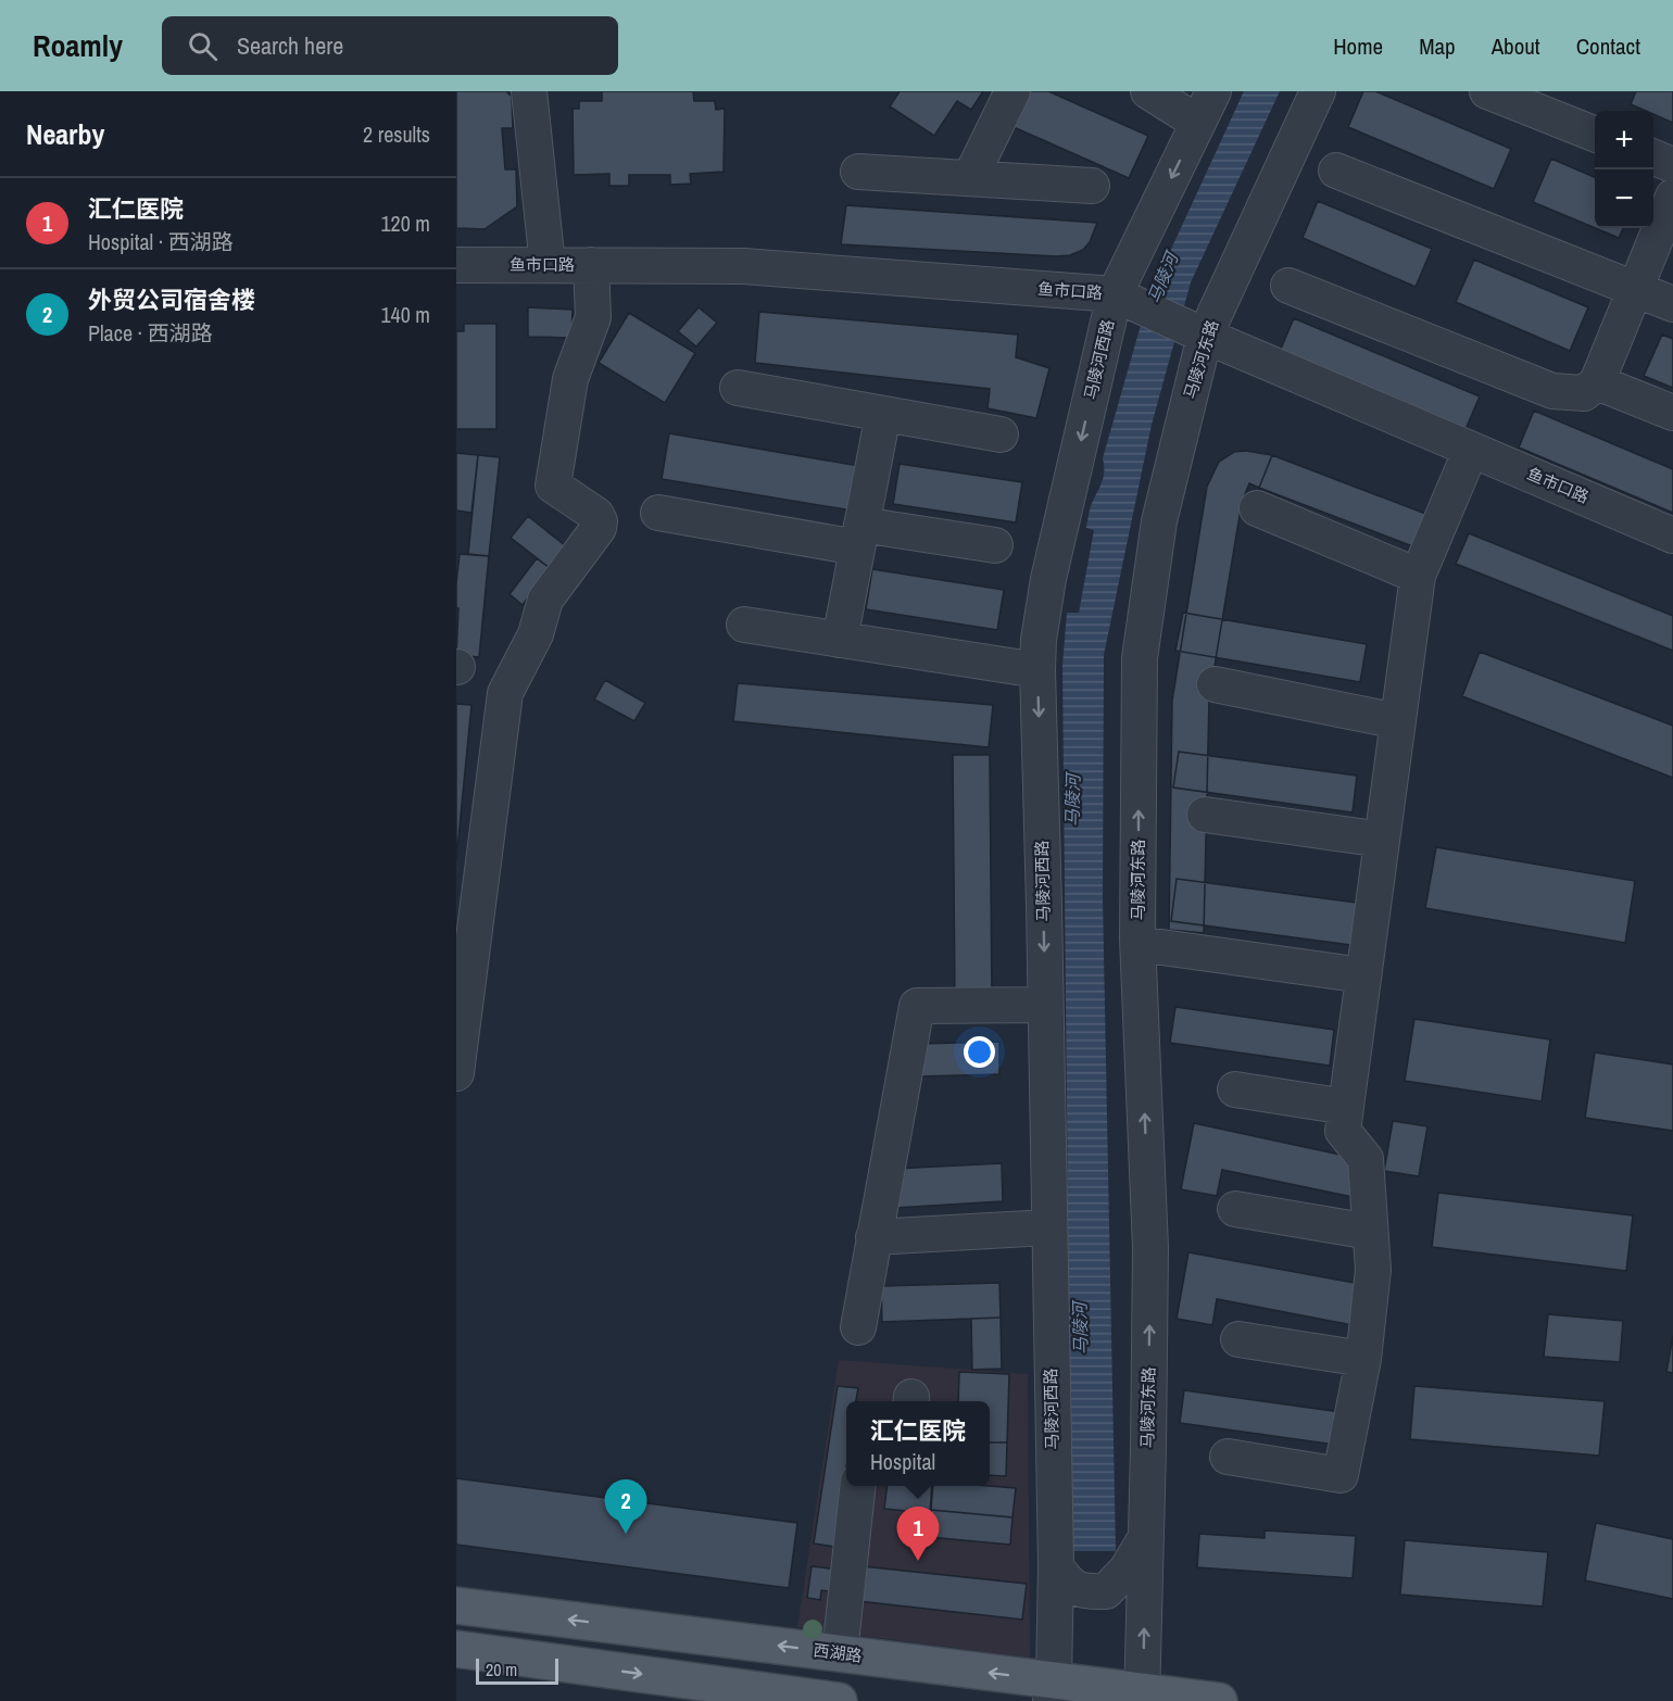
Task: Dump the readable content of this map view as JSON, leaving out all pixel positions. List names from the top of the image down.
{
  "streets": {
    "main road": ["西湖路"],
    "street": ["鱼市口路", "马陵河西路", "马陵河东路"]
  },
  "crossings": [
    ["鱼市口路", "马陵河西路"],
    ["鱼市口路", "马陵河东路"],
    ["马陵河西路", "西湖路"],
    ["马陵河东路", "西湖路"]
  ],
  "water": ["马陵河"],
  "scale_bar": "20 m",
  "page": {
    "header": "Roamly",
    "search": "Search here",
    "nav": [
      "Home",
      "Map",
      "About",
      "Contact"
    ],
    "heading": ["Nearby", "2 results"],
    "map_buttons": ["+", "−"],
    "list": [
      {
        "mark": "1",
        "name": "汇仁医院",
        "note": "Hospital · 西湖路",
        "value": "120 m"
      },
      {
        "mark": "2",
        "name": "外贸公司宿舍楼",
        "note": "Place · 西湖路",
        "value": "140 m"
      }
    ],
    "popup": ["汇仁医院", "Hospital"],
    "pins": ["2", "1"],
    "scale": "20 m"
  }
}
